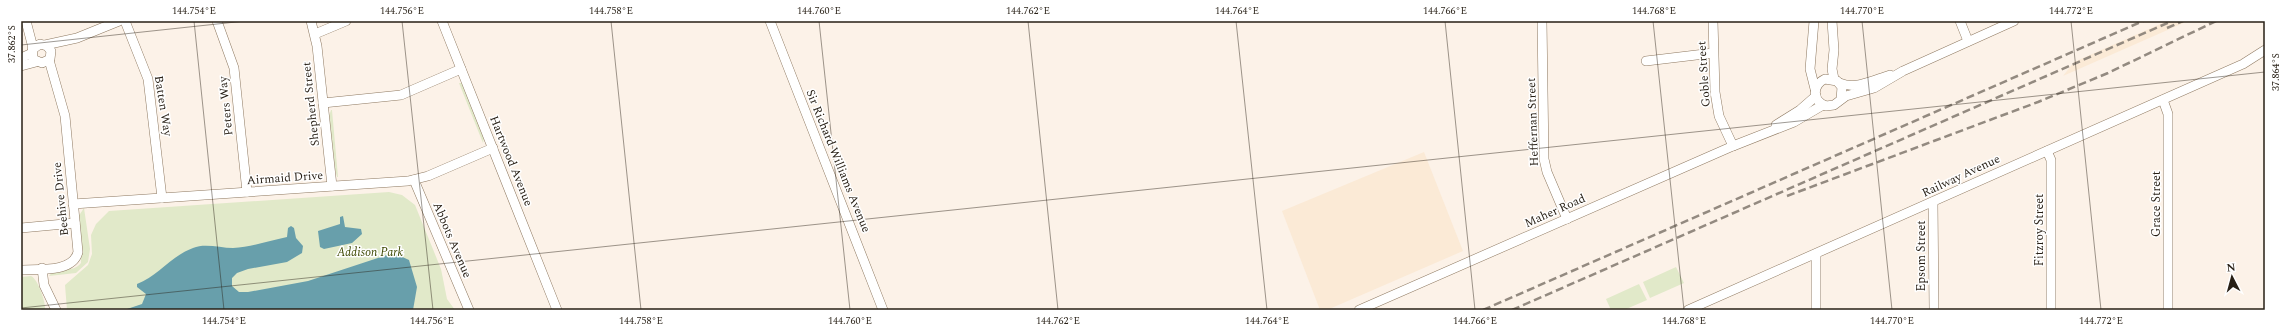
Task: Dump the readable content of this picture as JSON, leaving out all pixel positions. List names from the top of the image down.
{
  "streets": {
    "street": [
      "Goble Street",
      "Shepherd Street",
      "Batten Way",
      "Peters Way",
      "Heffernan Street",
      "Hartwood Avenue",
      "Sir Richard Williams Avenue",
      "Railway Avenue",
      "Airmaid Drive",
      "Beehive Drive",
      "Grace Street",
      "Maher Road",
      "Fitzroy Street",
      "Abbots Avenue",
      "Epsom Street"
    ]
  },
  "crossings": [
    ["Goble Street", "Maher Road"],
    ["Shepherd Street", "Airmaid Drive"],
    ["Batten Way", "Airmaid Drive"],
    ["Peters Way", "Airmaid Drive"],
    ["Heffernan Street", "Maher Road"],
    ["Hartwood Avenue", "Airmaid Drive"],
    ["Railway Avenue", "Grace Street"],
    ["Railway Avenue", "Fitzroy Street"],
    ["Railway Avenue", "Epsom Street"],
    ["Airmaid Drive", "Beehive Drive"],
    ["Airmaid Drive", "Abbots Avenue"]
  ],
  "parks": ["Addison Park"],
  "north": "top",
  "coordinates": [
    "144.754°E",
    "144.756°E",
    "144.758°E",
    "144.760°E",
    "144.762°E",
    "144.764°E",
    "144.766°E",
    "144.768°E",
    "144.770°E",
    "144.772°E",
    "37.862°S",
    "37.864°S"
  ]
}
